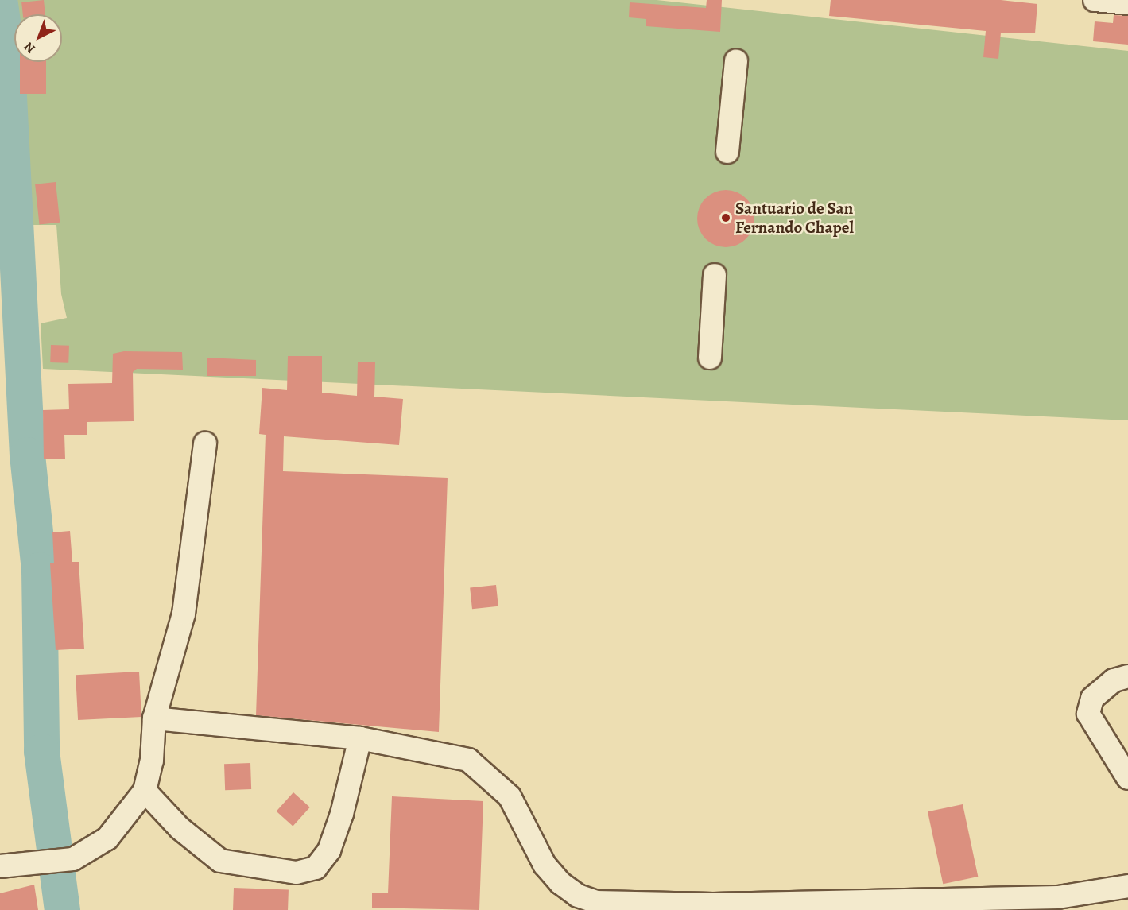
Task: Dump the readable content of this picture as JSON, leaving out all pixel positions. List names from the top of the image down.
{
  "places": ["Santuario de San Fernando Chapel"],
  "north": "bottom left"
}
